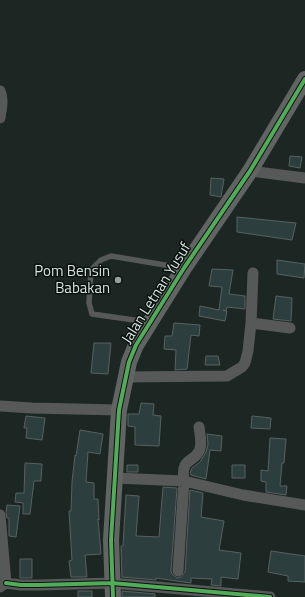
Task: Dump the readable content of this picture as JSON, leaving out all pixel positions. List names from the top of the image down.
{
  "streets": {
    "street": ["Jalan Letnan Yusuf"]
  },
  "places": ["Pom Bensin Babakan"]
}
